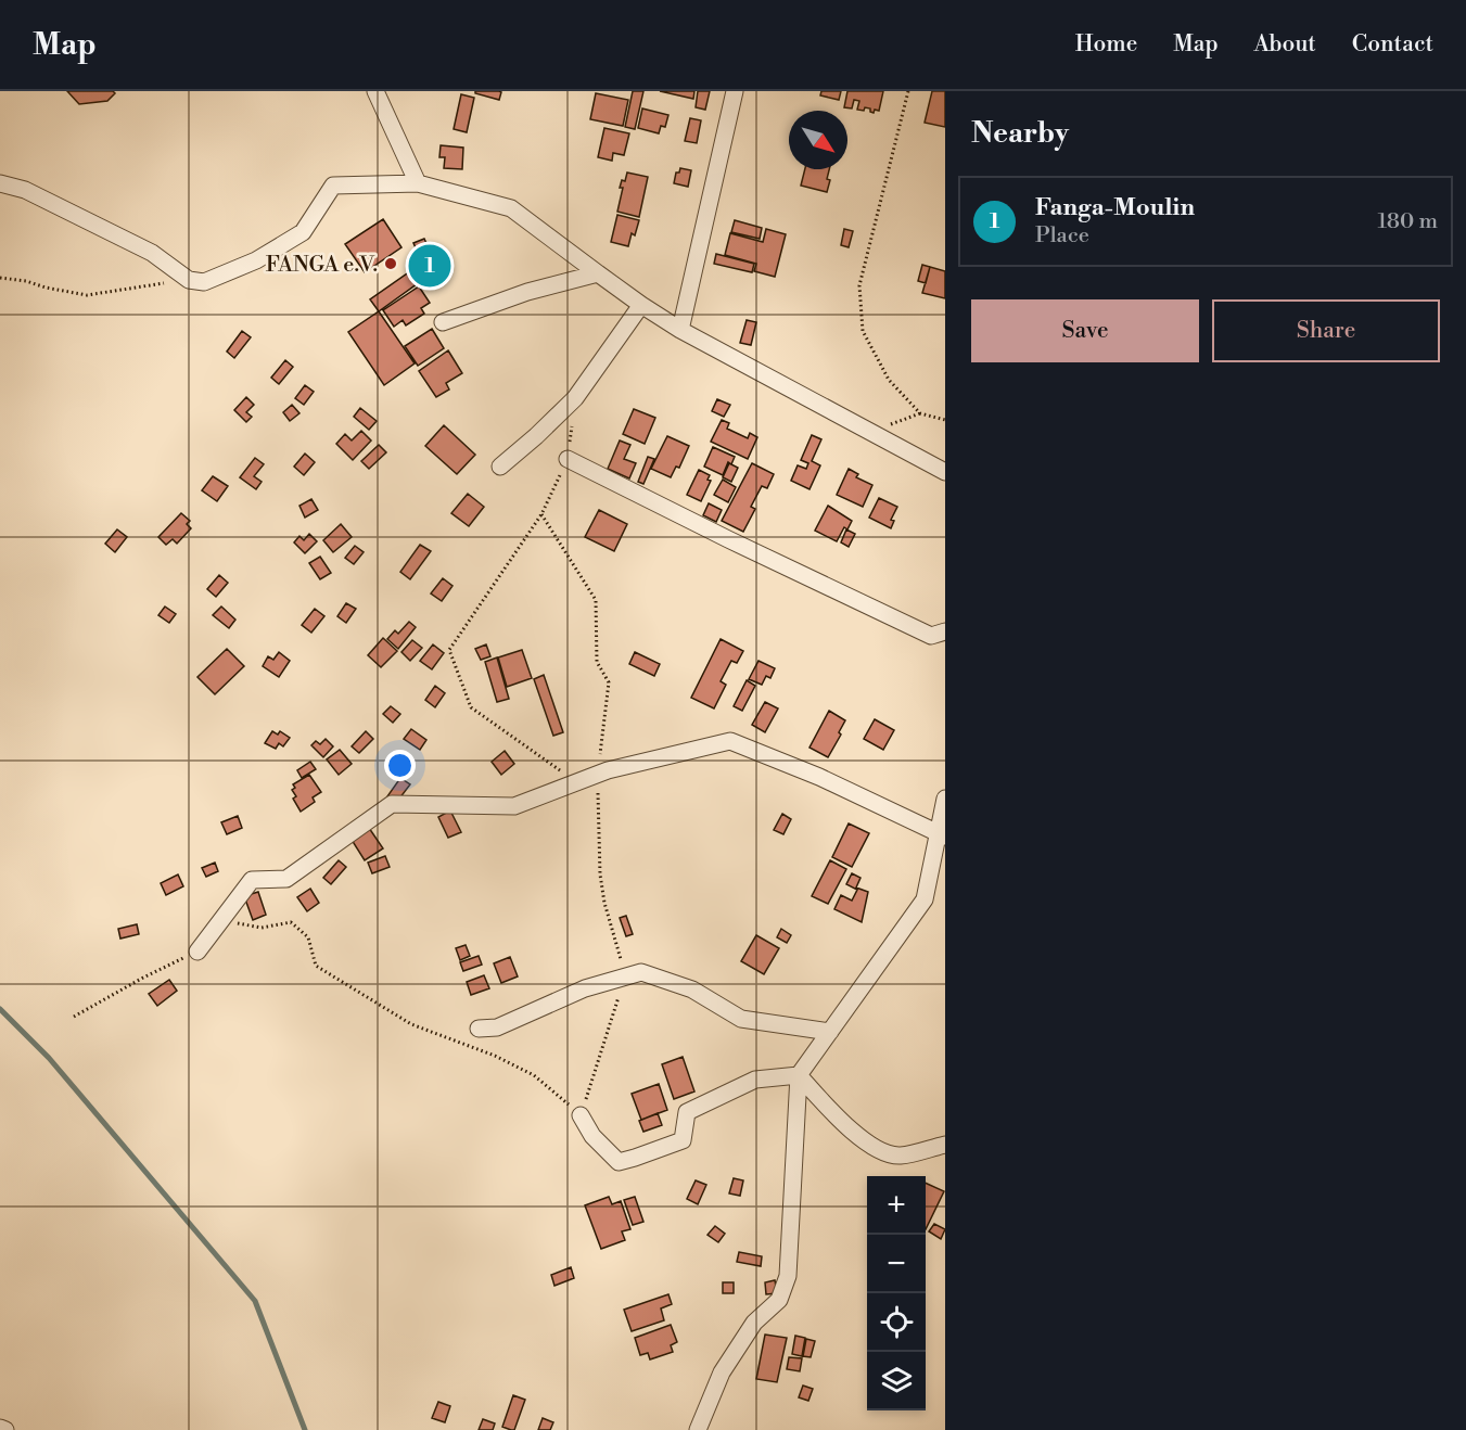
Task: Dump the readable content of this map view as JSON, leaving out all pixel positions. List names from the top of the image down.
{
  "places": ["FANGA e.V."],
  "north": "bottom right",
  "page": {
    "header": "Map",
    "nav": [
      "Home",
      "Map",
      "About",
      "Contact"
    ],
    "heading": "Nearby",
    "list": [
      {
        "mark": "1",
        "name": "Fanga-Moulin",
        "note": "Place",
        "value": "180 m"
      }
    ],
    "pins": "1",
    "buttons": ["Save", "Share"],
    "map_buttons": ["+", "−"]
  }
}
